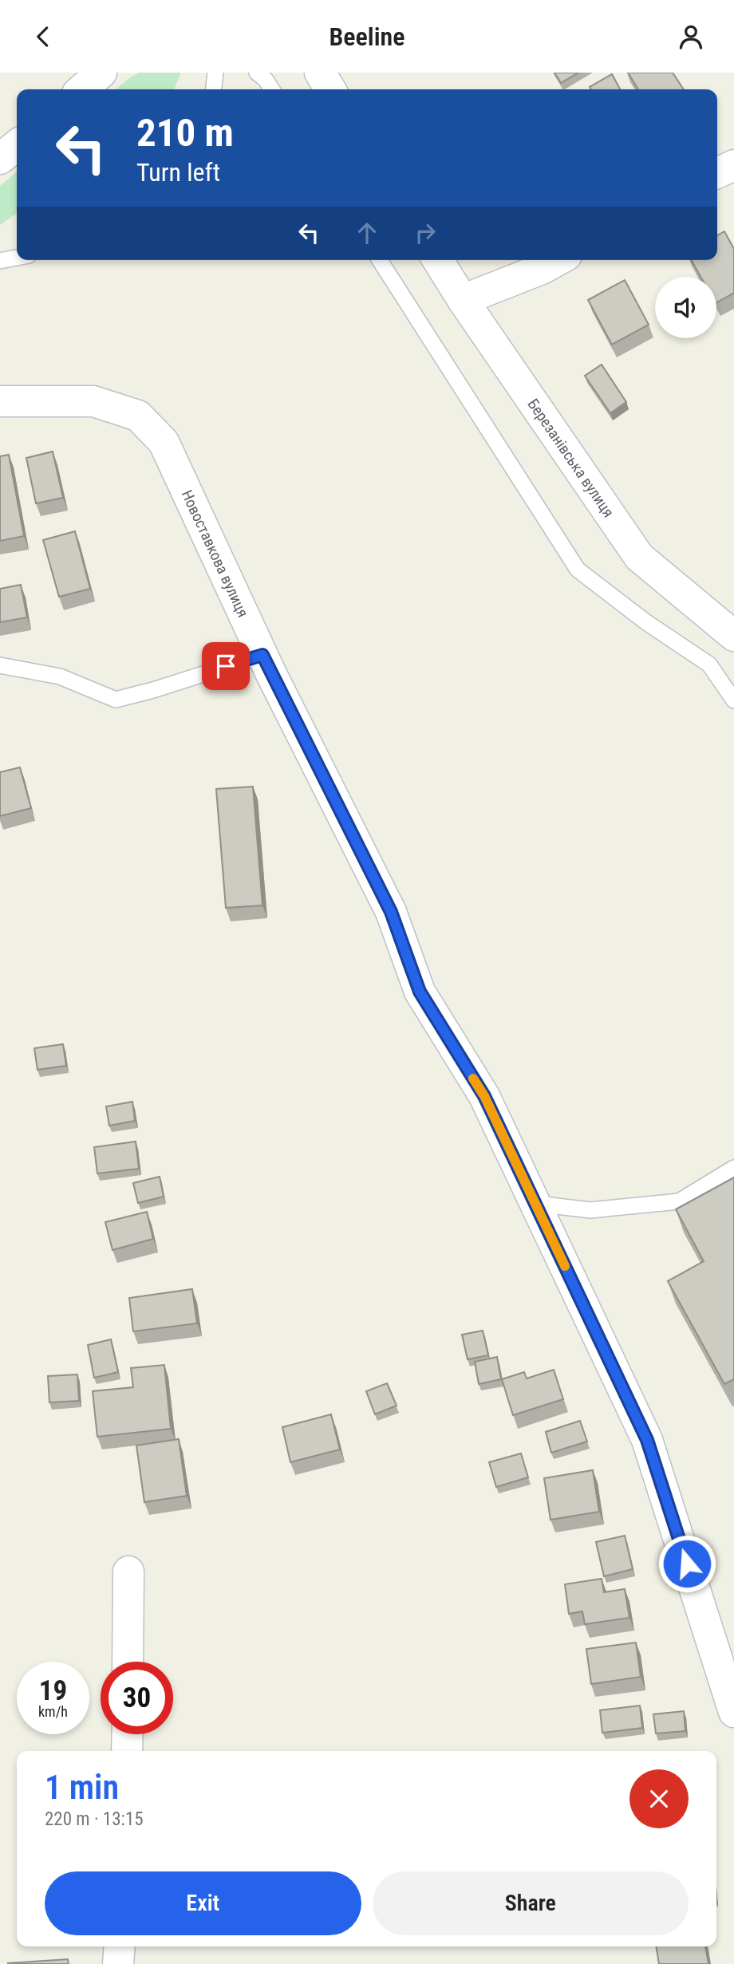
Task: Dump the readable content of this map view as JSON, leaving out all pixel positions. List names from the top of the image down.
{
  "streets": {
    "street": ["Березанівська вулиця", "Новоставкова вулиця"]
  },
  "page": {
    "header": "Beeline",
    "turn": ["210 m", "Turn left"],
    "speed": "19 km/h",
    "limit": "30",
    "heading": ["1 min", "220 m · 13:15"],
    "buttons": ["Exit", "Share"]
  }
}
